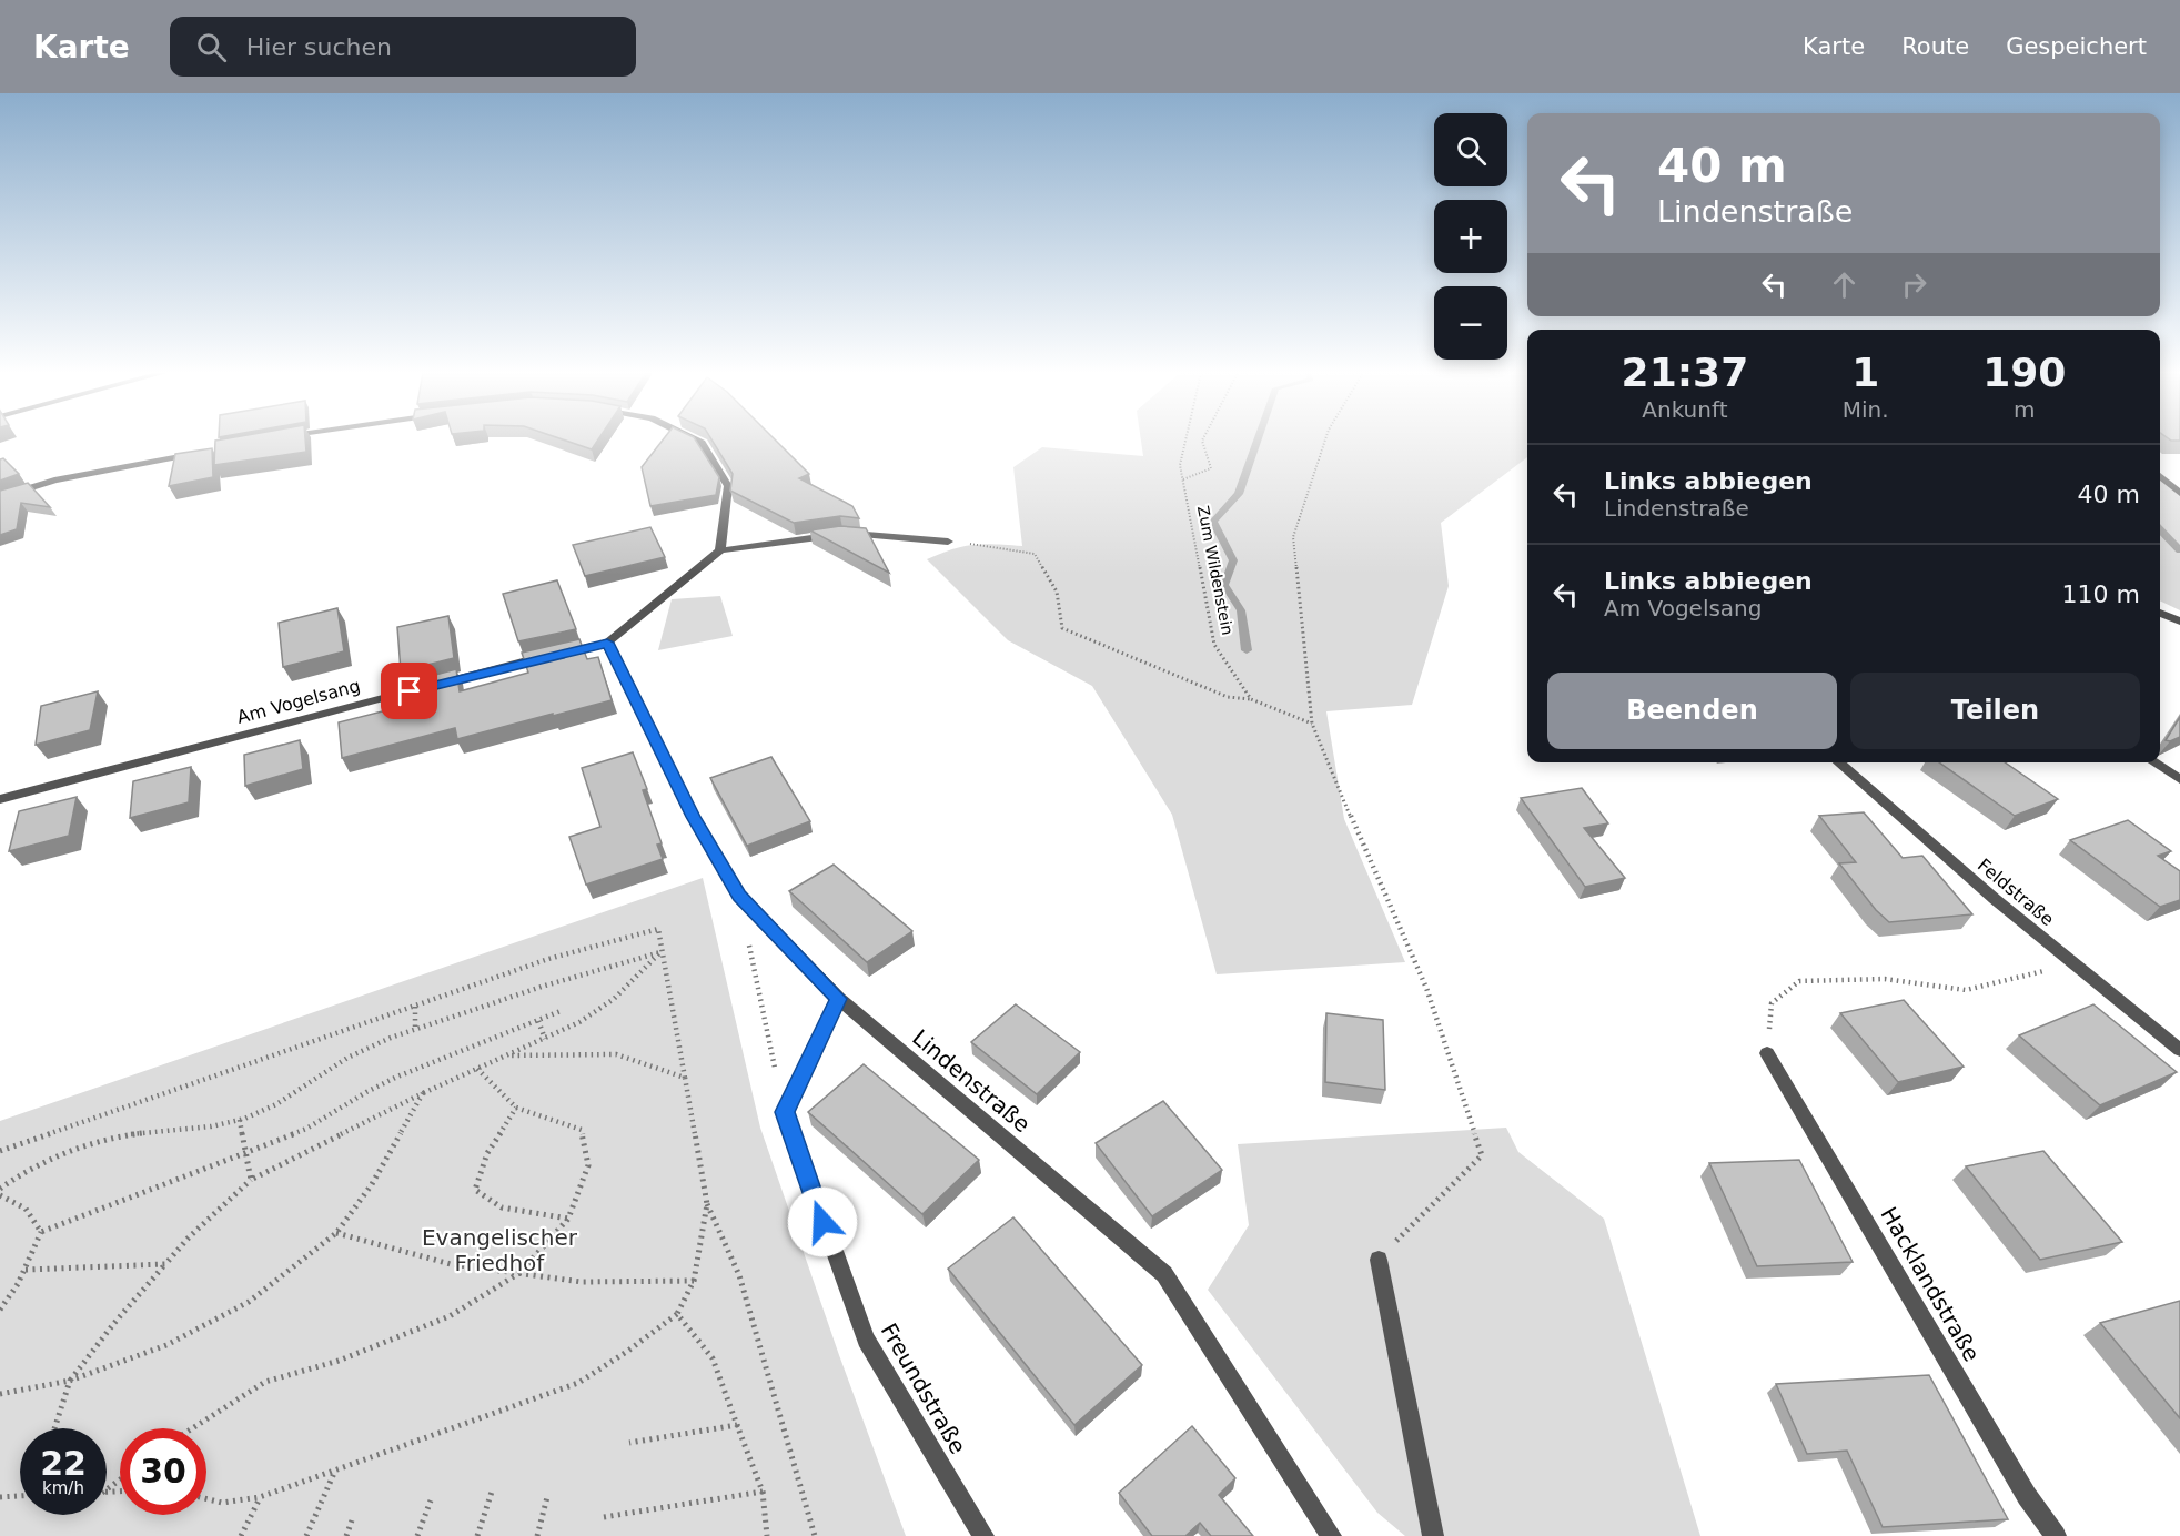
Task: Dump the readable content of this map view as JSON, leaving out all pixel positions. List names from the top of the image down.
{
  "streets": {
    "street": [
      "Am Vogelsang",
      "Feldstraße",
      "Lindenstraße",
      "Hacklandstraße",
      "Freundstraße"
    ],
    "path": ["Zum Wildenstein"]
  },
  "crossings": [
    ["Am Vogelsang", "Lindenstraße"]
  ],
  "parks": ["Evangelischer Friedhof"],
  "page": {
    "header": "Karte",
    "search": "Hier suchen",
    "nav": ["Karte", "Route", "Gespeichert"],
    "map_buttons": ["+", "−"],
    "turn": ["40 m", "Lindenstraße"],
    "eta": [
      "21:37",
      "Ankunft",
      "1",
      "Min.",
      "190",
      "m"
    ],
    "list": [
      {
        "name": "Links abbiegen",
        "note": "Lindenstraße",
        "value": "40 m"
      },
      {
        "name": "Links abbiegen",
        "note": "Am Vogelsang",
        "value": "110 m"
      }
    ],
    "buttons": ["Beenden", "Teilen"],
    "speed": "22 km/h",
    "limit": "30"
  }
}
